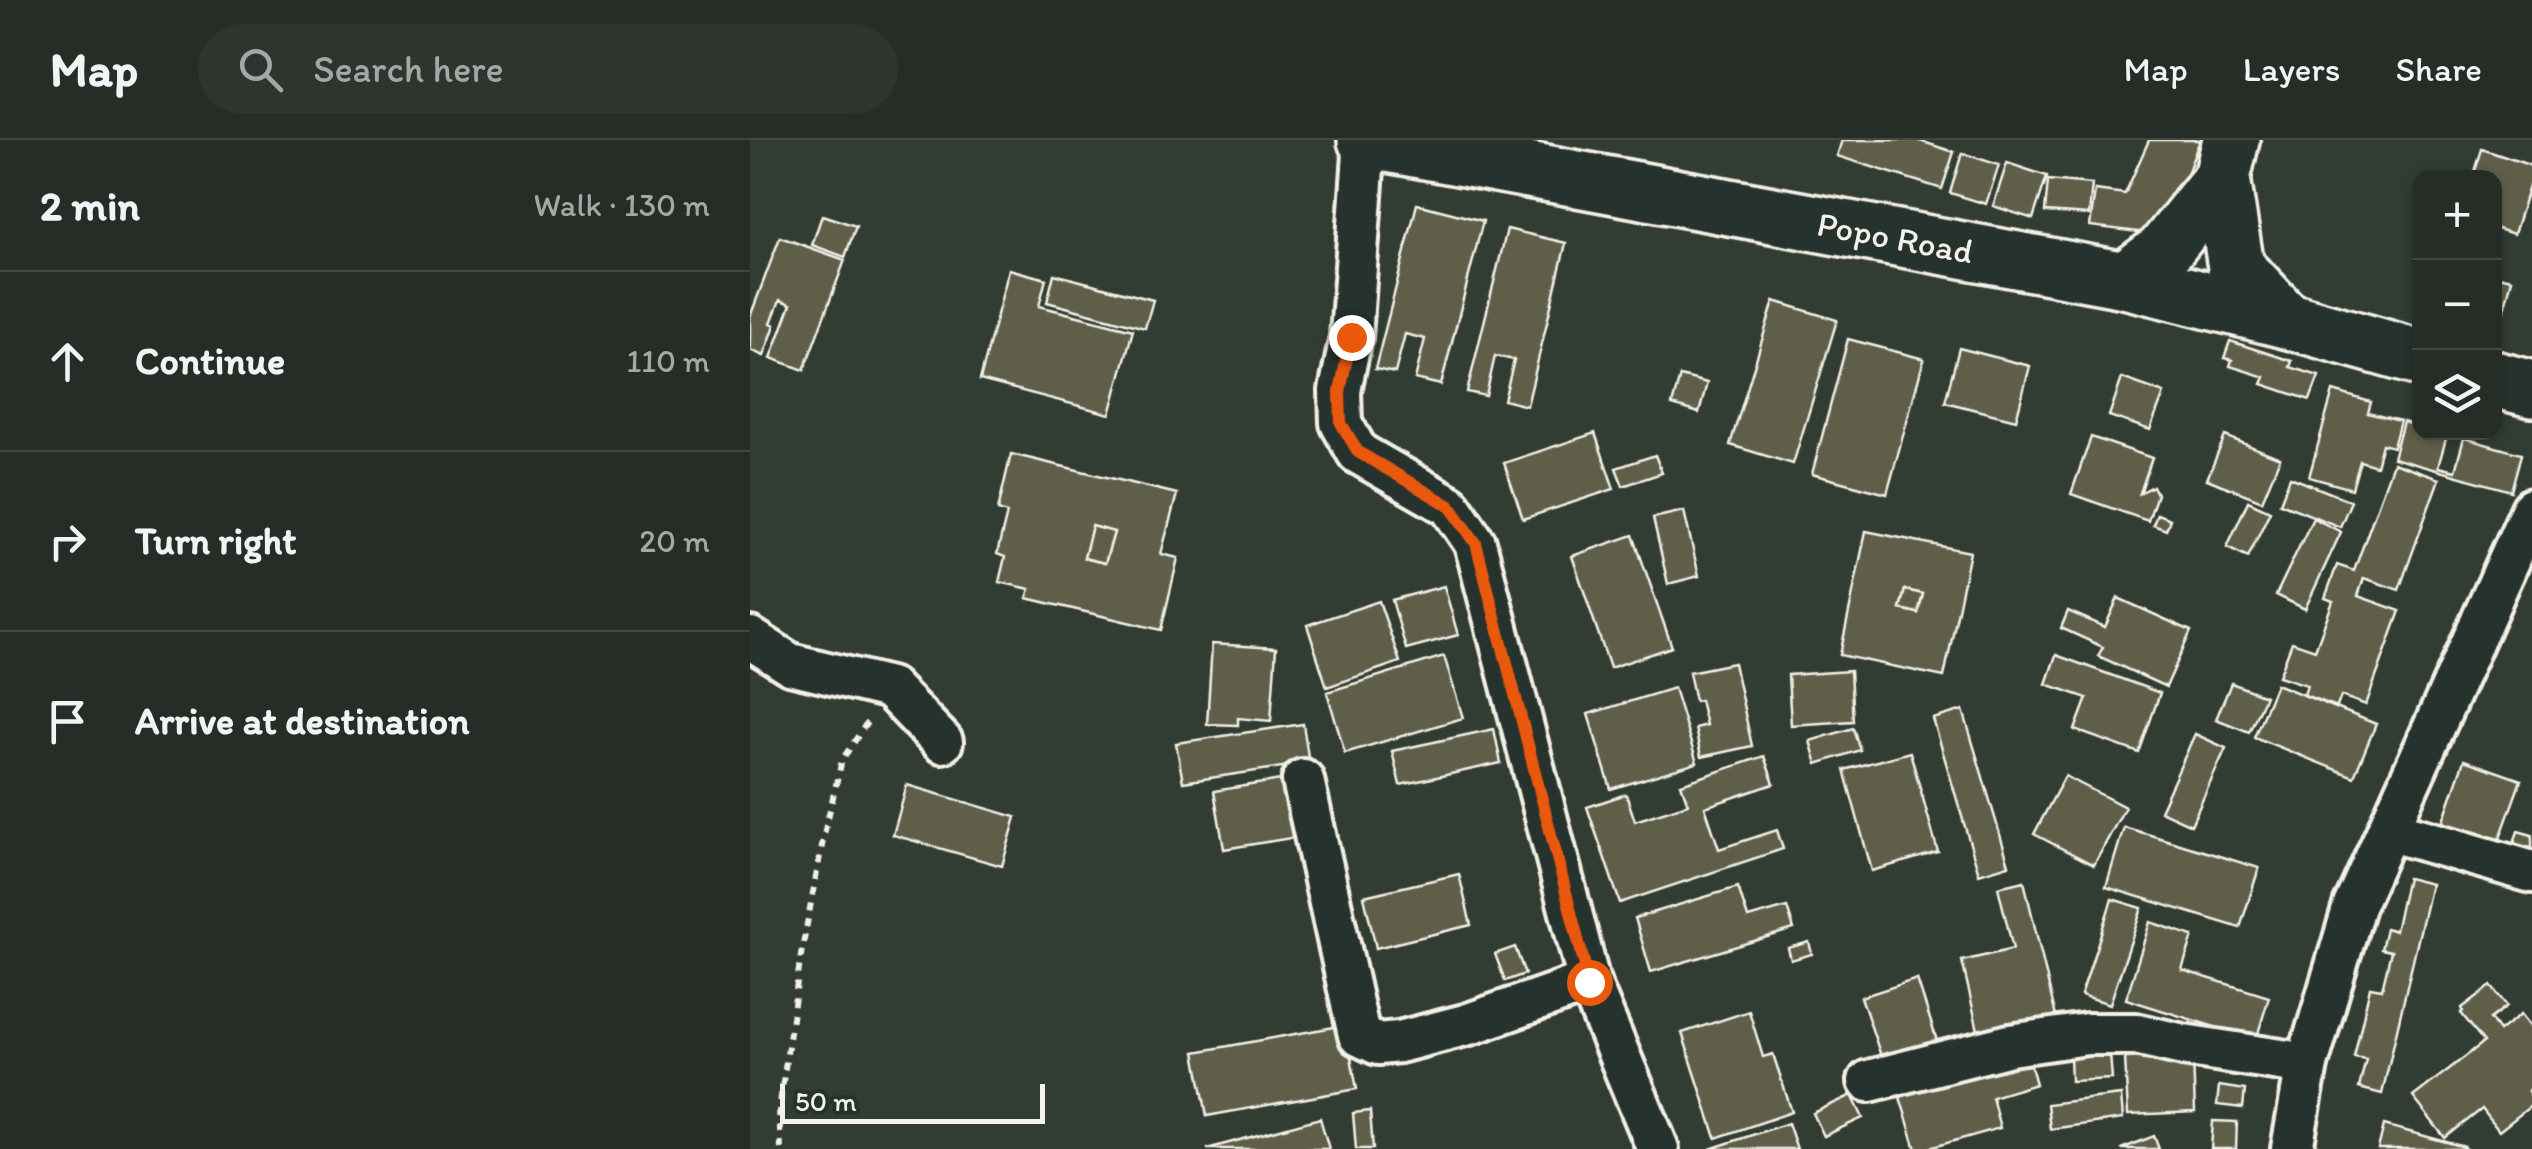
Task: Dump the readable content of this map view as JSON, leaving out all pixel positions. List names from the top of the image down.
{
  "streets": {
    "main road": ["Popo Road"]
  },
  "scale_bar": "50 m",
  "page": {
    "header": "Map",
    "search": "Search here",
    "nav": ["Map", "Layers", "Share"],
    "heading": ["2 min", "Walk · 130 m"],
    "map_buttons": ["+", "−"],
    "list": [
      ["Continue", "110 m"],
      ["Turn right", "20 m"],
      "Arrive at destination"
    ],
    "scale": "50 m"
  }
}
